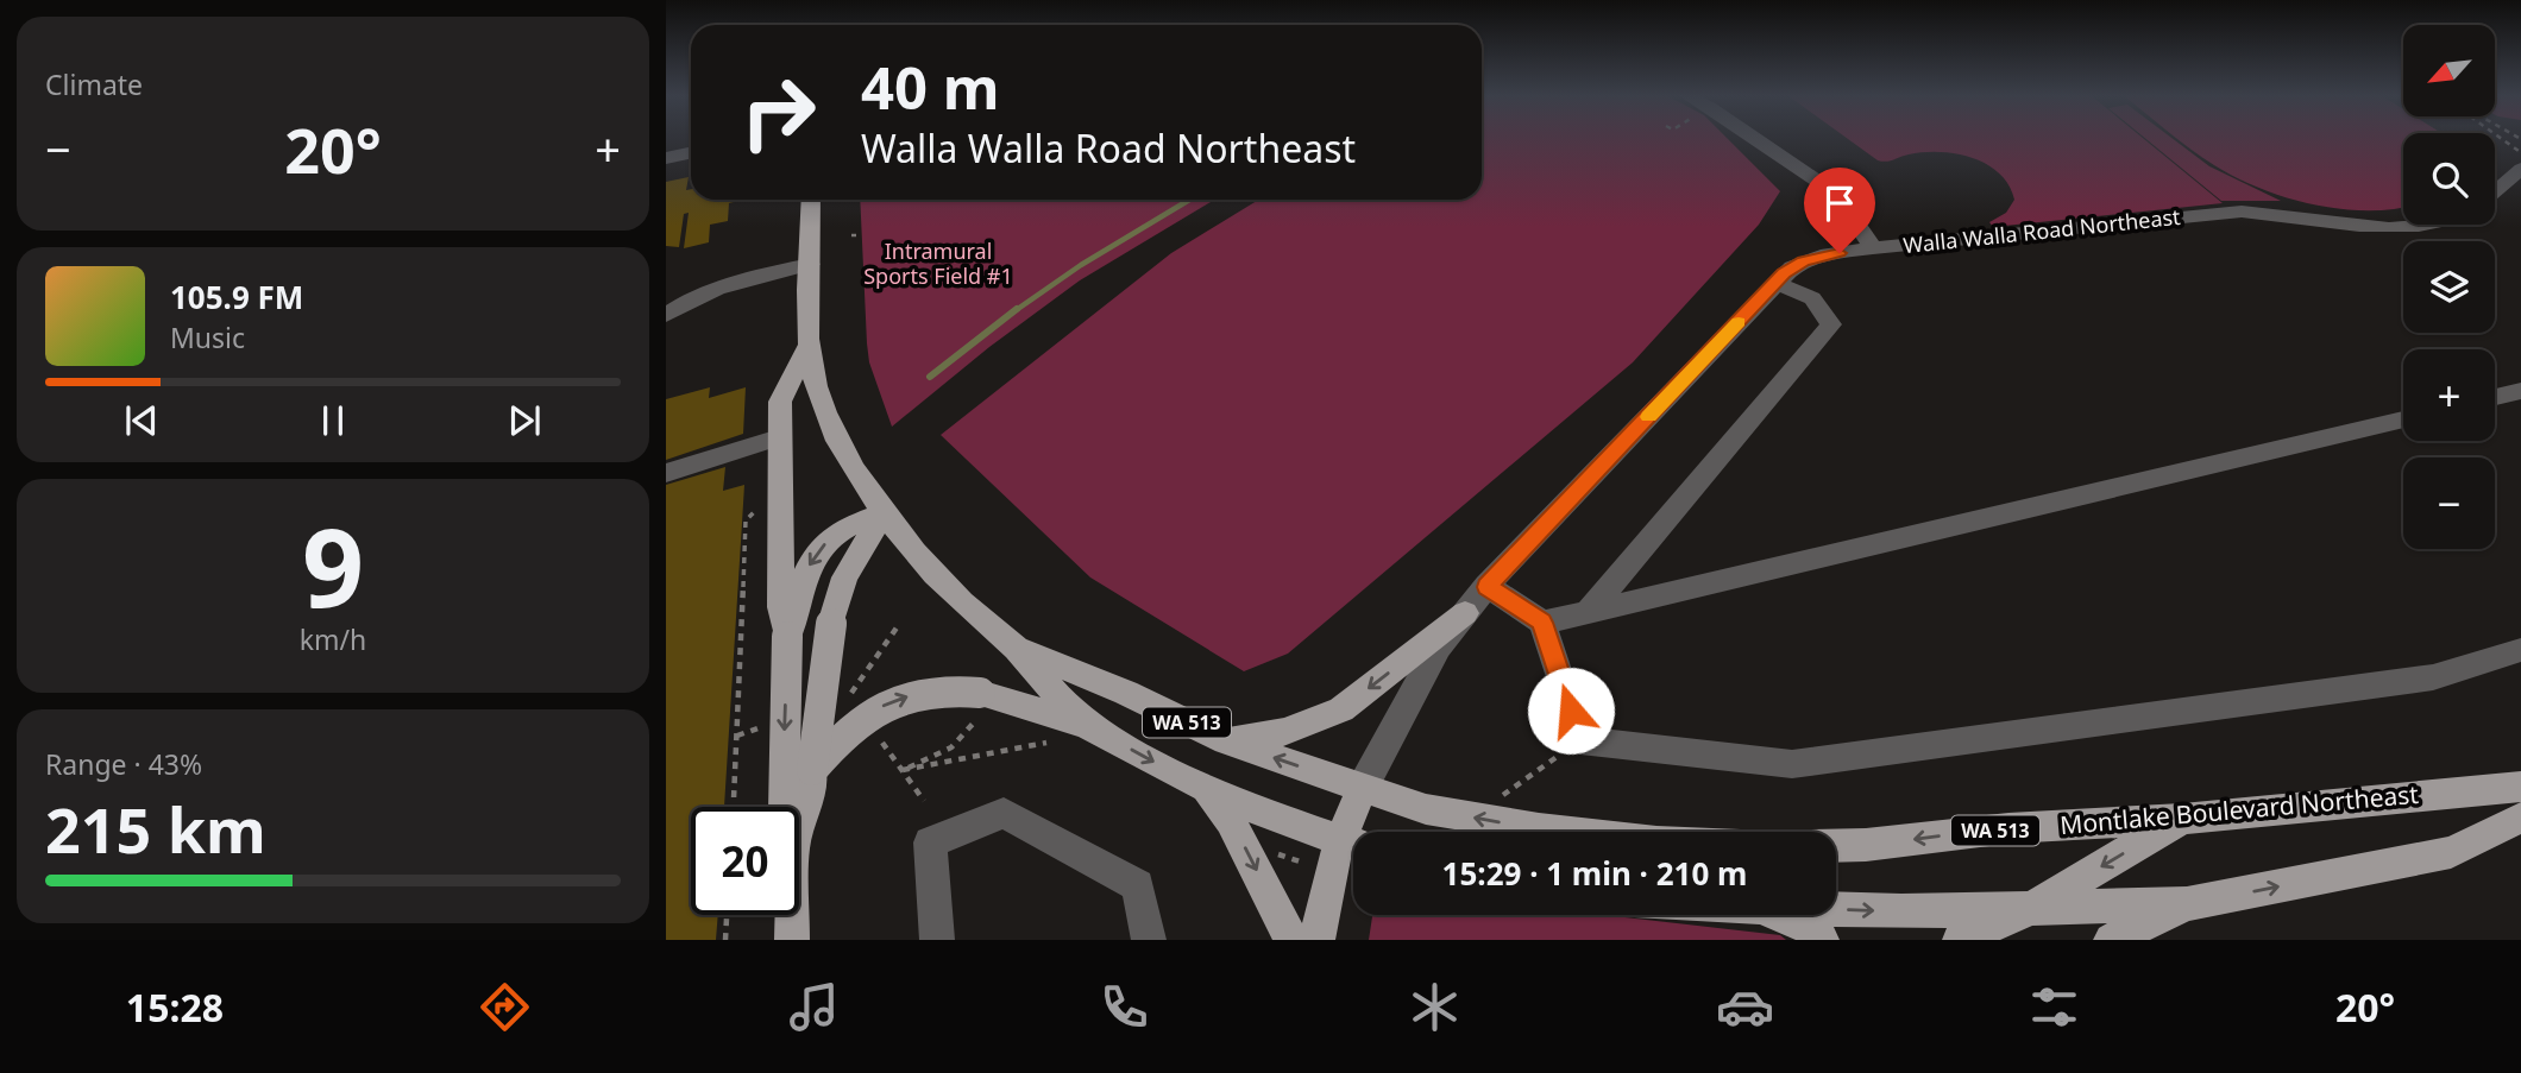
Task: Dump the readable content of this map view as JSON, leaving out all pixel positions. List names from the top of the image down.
{
  "streets": {
    "main road": ["WA 513", "Montlake Boulevard Northeast"],
    "street": ["Walla Walla Road Northeast"]
  },
  "crossings": [
    ["Walla Walla Road Northeast", "WA 513"]
  ],
  "parks": ["Intramural Sports Field #1"],
  "north": "bottom left",
  "page": {
    "tile": [
      "Climate",
      ["9", "km/h"],
      ["Range · 43%", "215 km"]
    ],
    "map_buttons": ["+", "−"],
    "turn": ["40 m", "Walla Walla Road Northeast"],
    "heat": ["−", "20°", "+"],
    "song": ["105.9 FM", "Music"],
    "limit": "20",
    "trip": "15:29 · 1 min · 210 m",
    "tabs": ["15:28", "20°"]
  }
}
